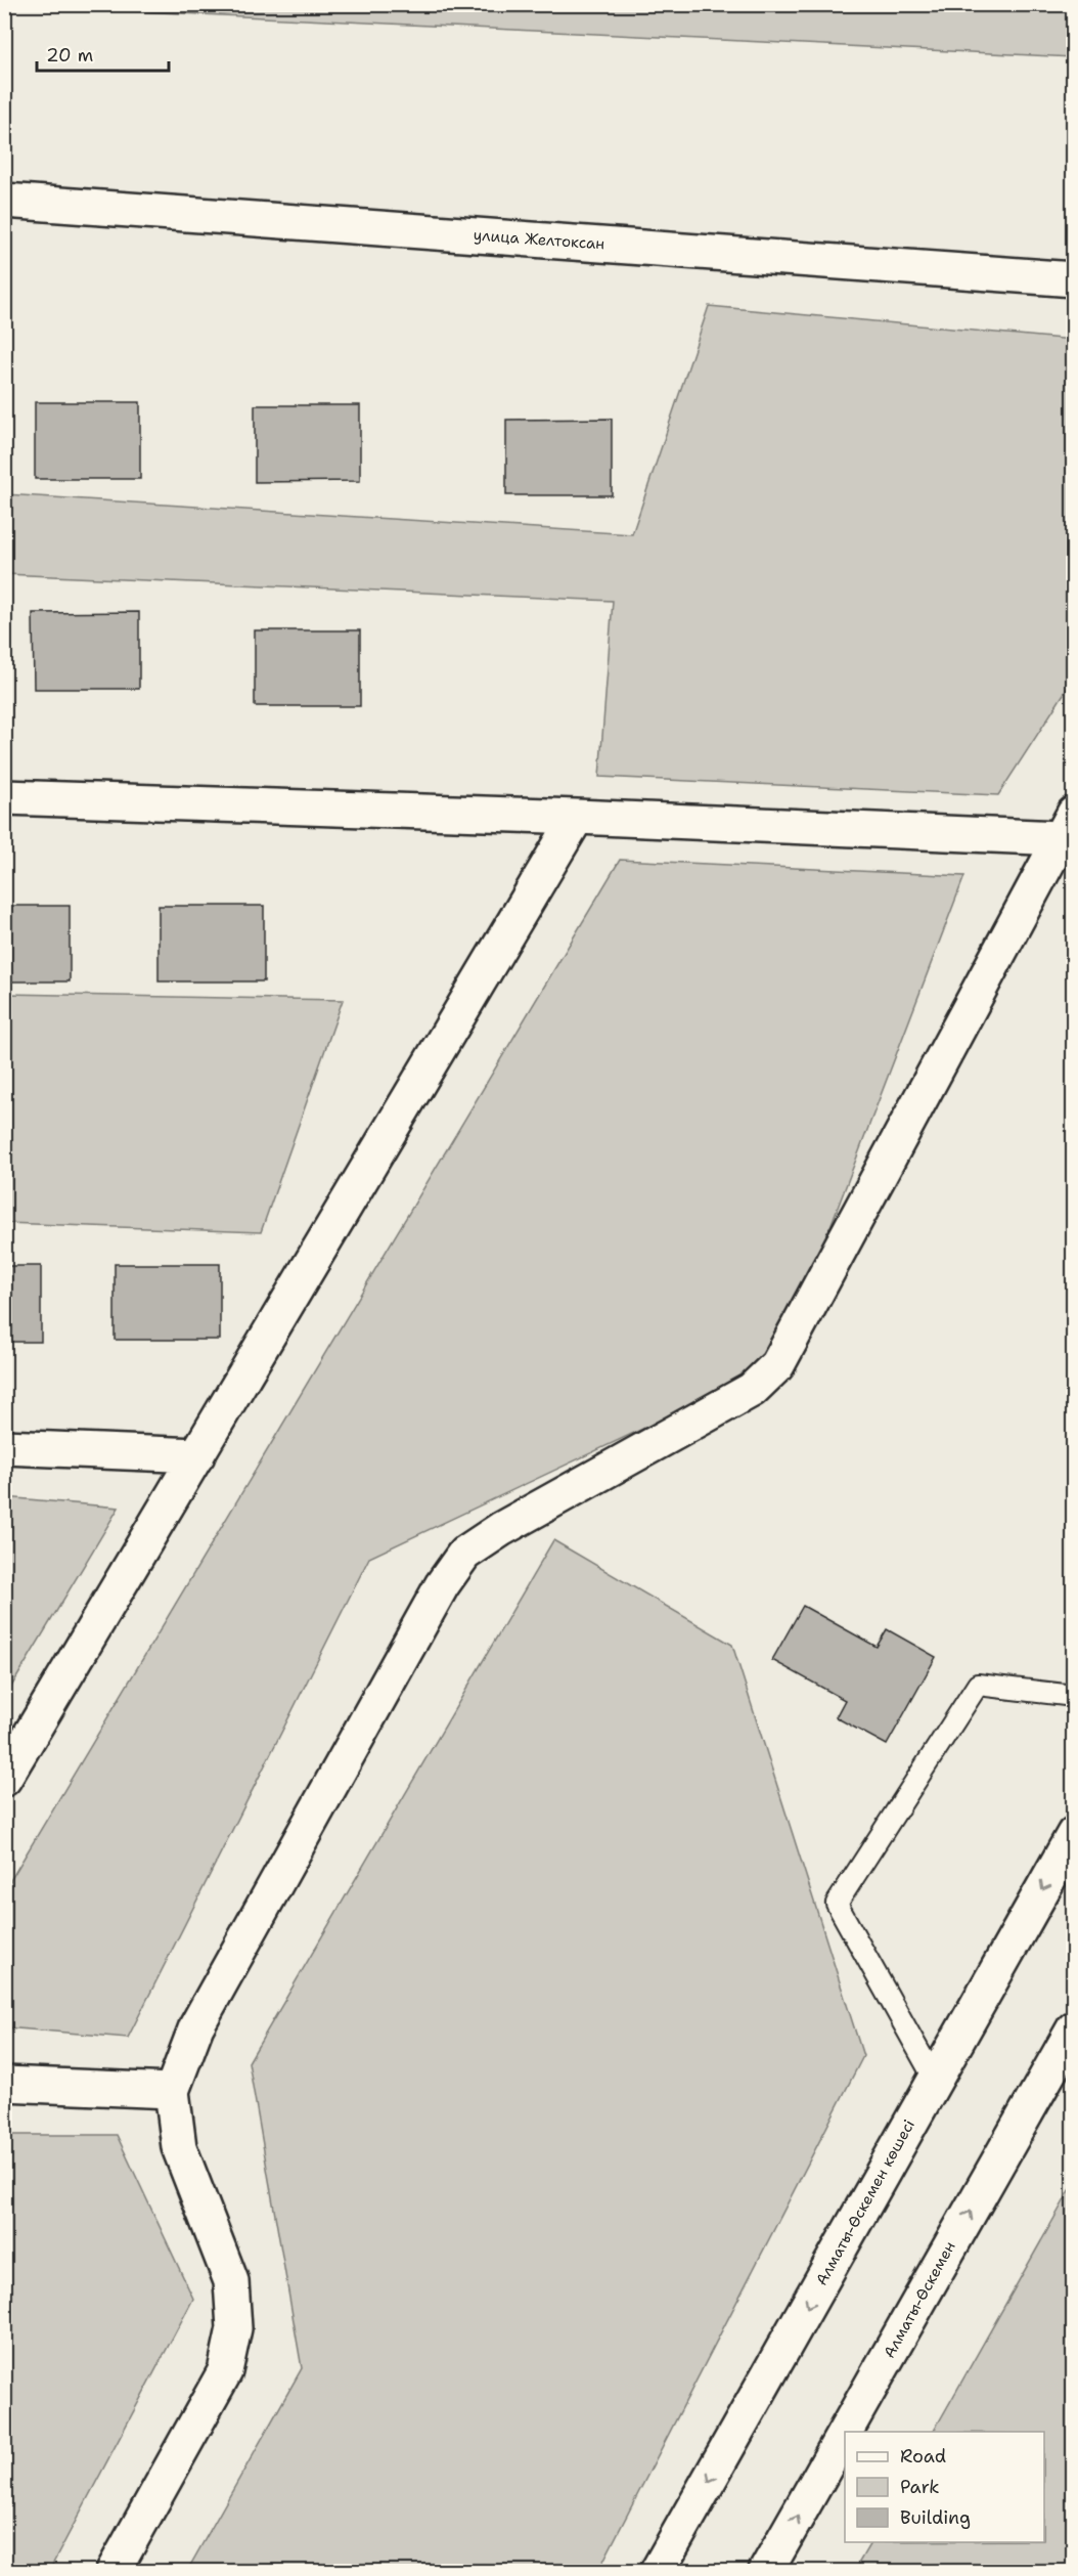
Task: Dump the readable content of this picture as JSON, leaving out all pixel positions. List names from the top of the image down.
{
  "streets": {
    "main road": ["улица Желтоксан", "Алматы-Өскемен көшесі", "Алматы-Өскемен"]
  },
  "one_way": ["Алматы-Өскемен көшесі", "Алматы-Өскемен"],
  "legend": ["Road", "Park", "Building"],
  "scale_bar": "20 m"
}
